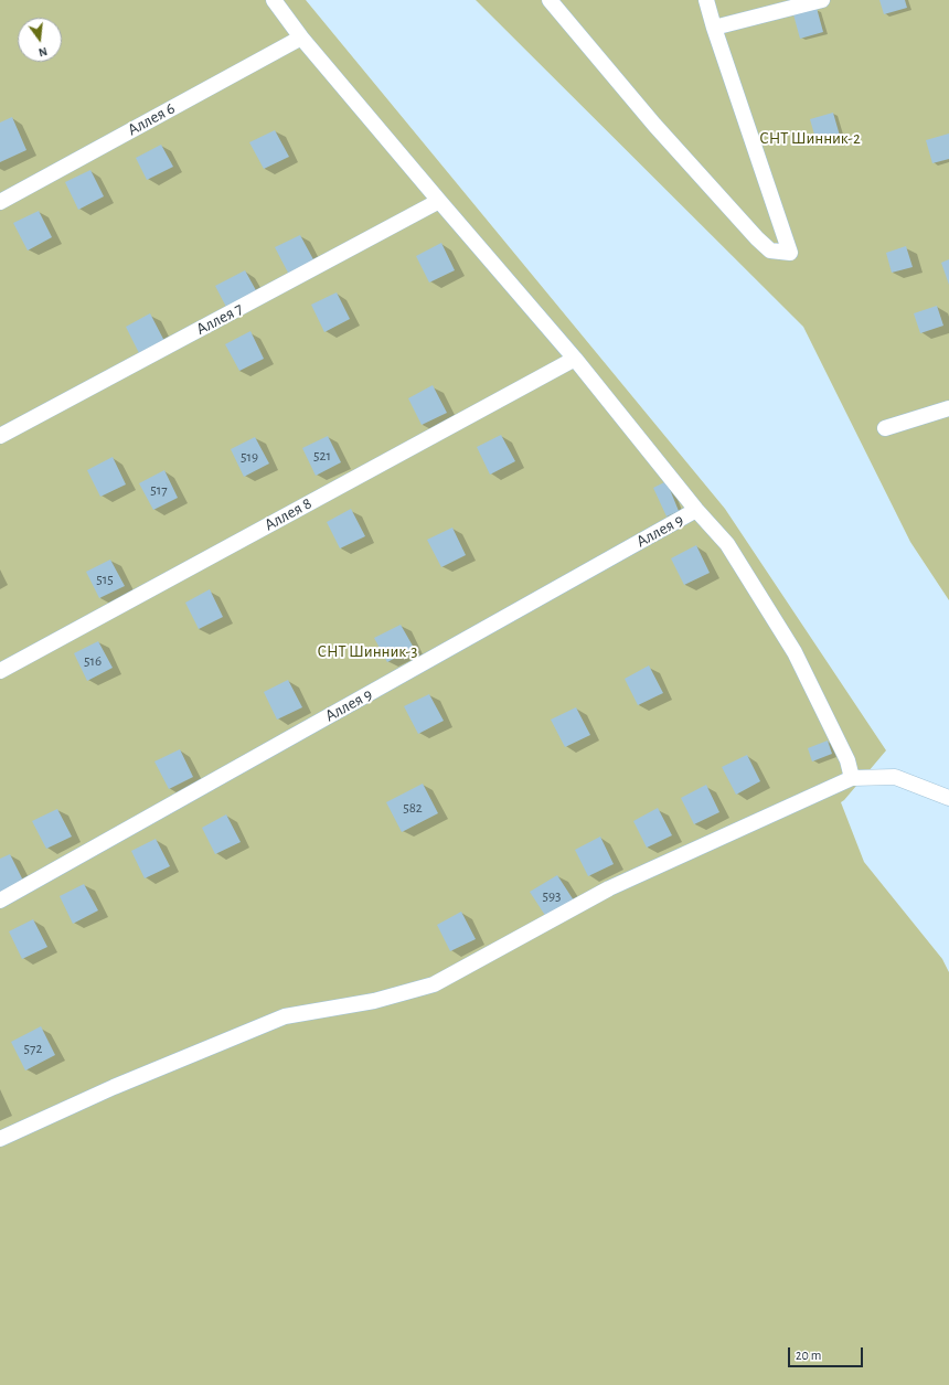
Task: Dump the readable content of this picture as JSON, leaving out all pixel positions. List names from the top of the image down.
{
  "streets": {
    "lane": [
      "Аллея 6",
      "Аллея 7",
      "Аллея 8",
      "Аллея 9"
    ]
  },
  "parks": ["СНТ Шинник-2", "СНТ Шинник-3"],
  "house_numbers": [
    "521",
    "519",
    "517",
    "515",
    "516",
    "582",
    "593",
    "572"
  ],
  "scale_bar": "20 m",
  "north": "bottom"
}
